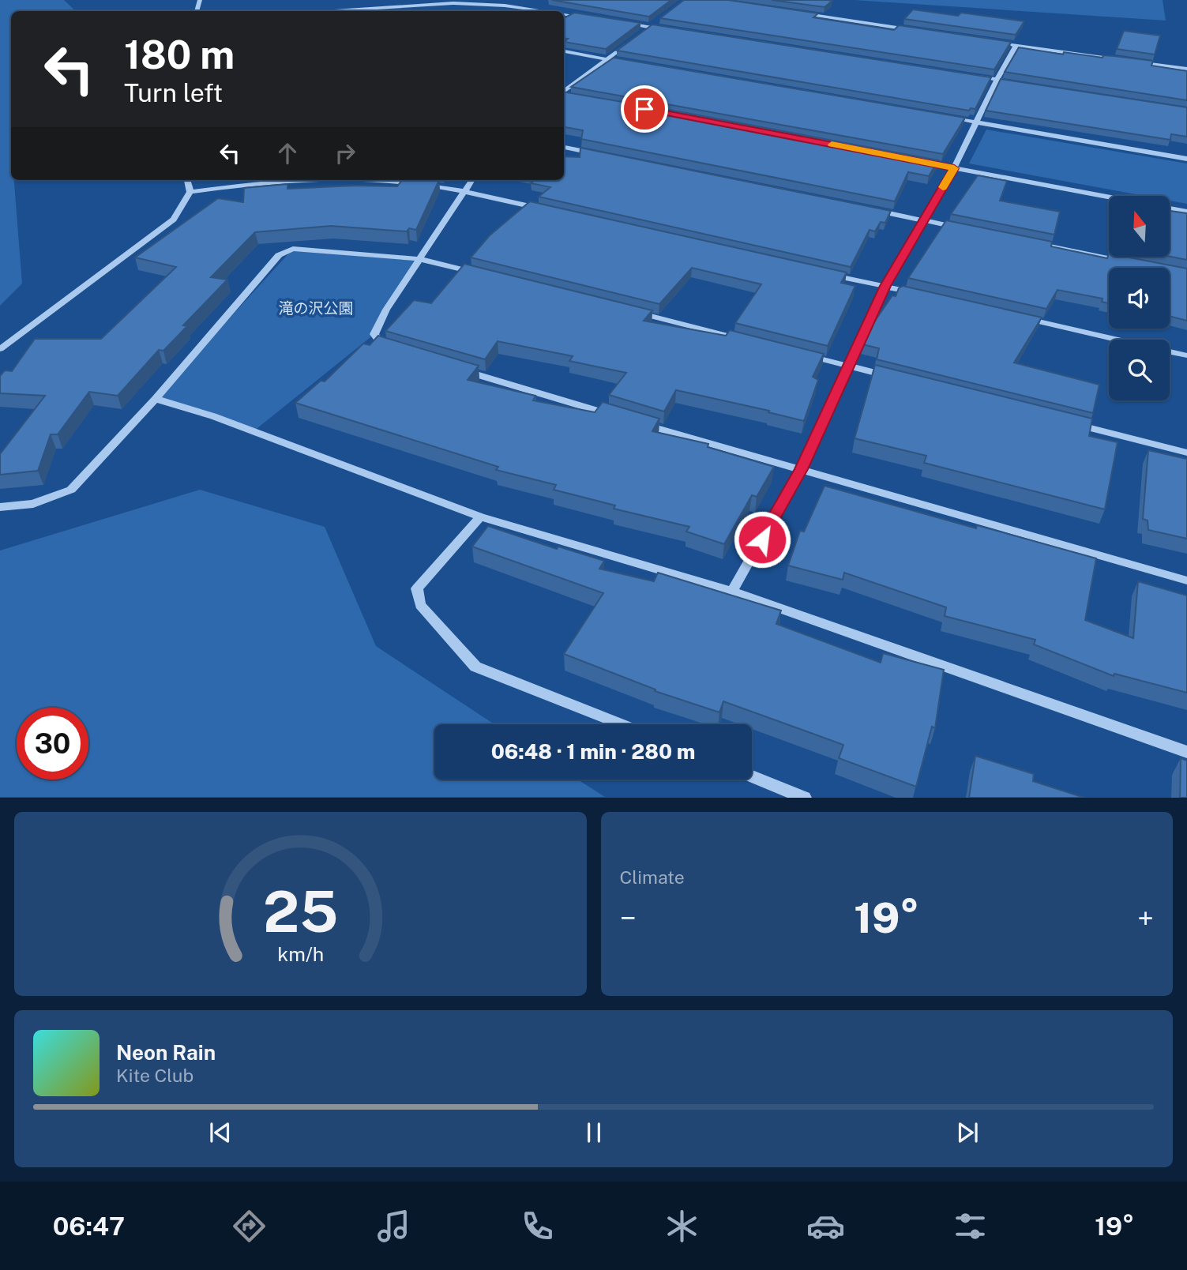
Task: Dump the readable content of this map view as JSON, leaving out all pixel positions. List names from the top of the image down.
{
  "parks": ["滝の沢公園"],
  "north": "top",
  "page": {
    "turn": ["180 m", "Turn left"],
    "limit": "30",
    "trip": "06:48 · 1 min · 280 m",
    "tile": "Climate",
    "heat": ["−", "19°", "+"],
    "song": ["Neon Rain", "Kite Club"],
    "tabs": ["06:47", "19°"],
    "gauge": ["25", "km/h"]
  }
}
